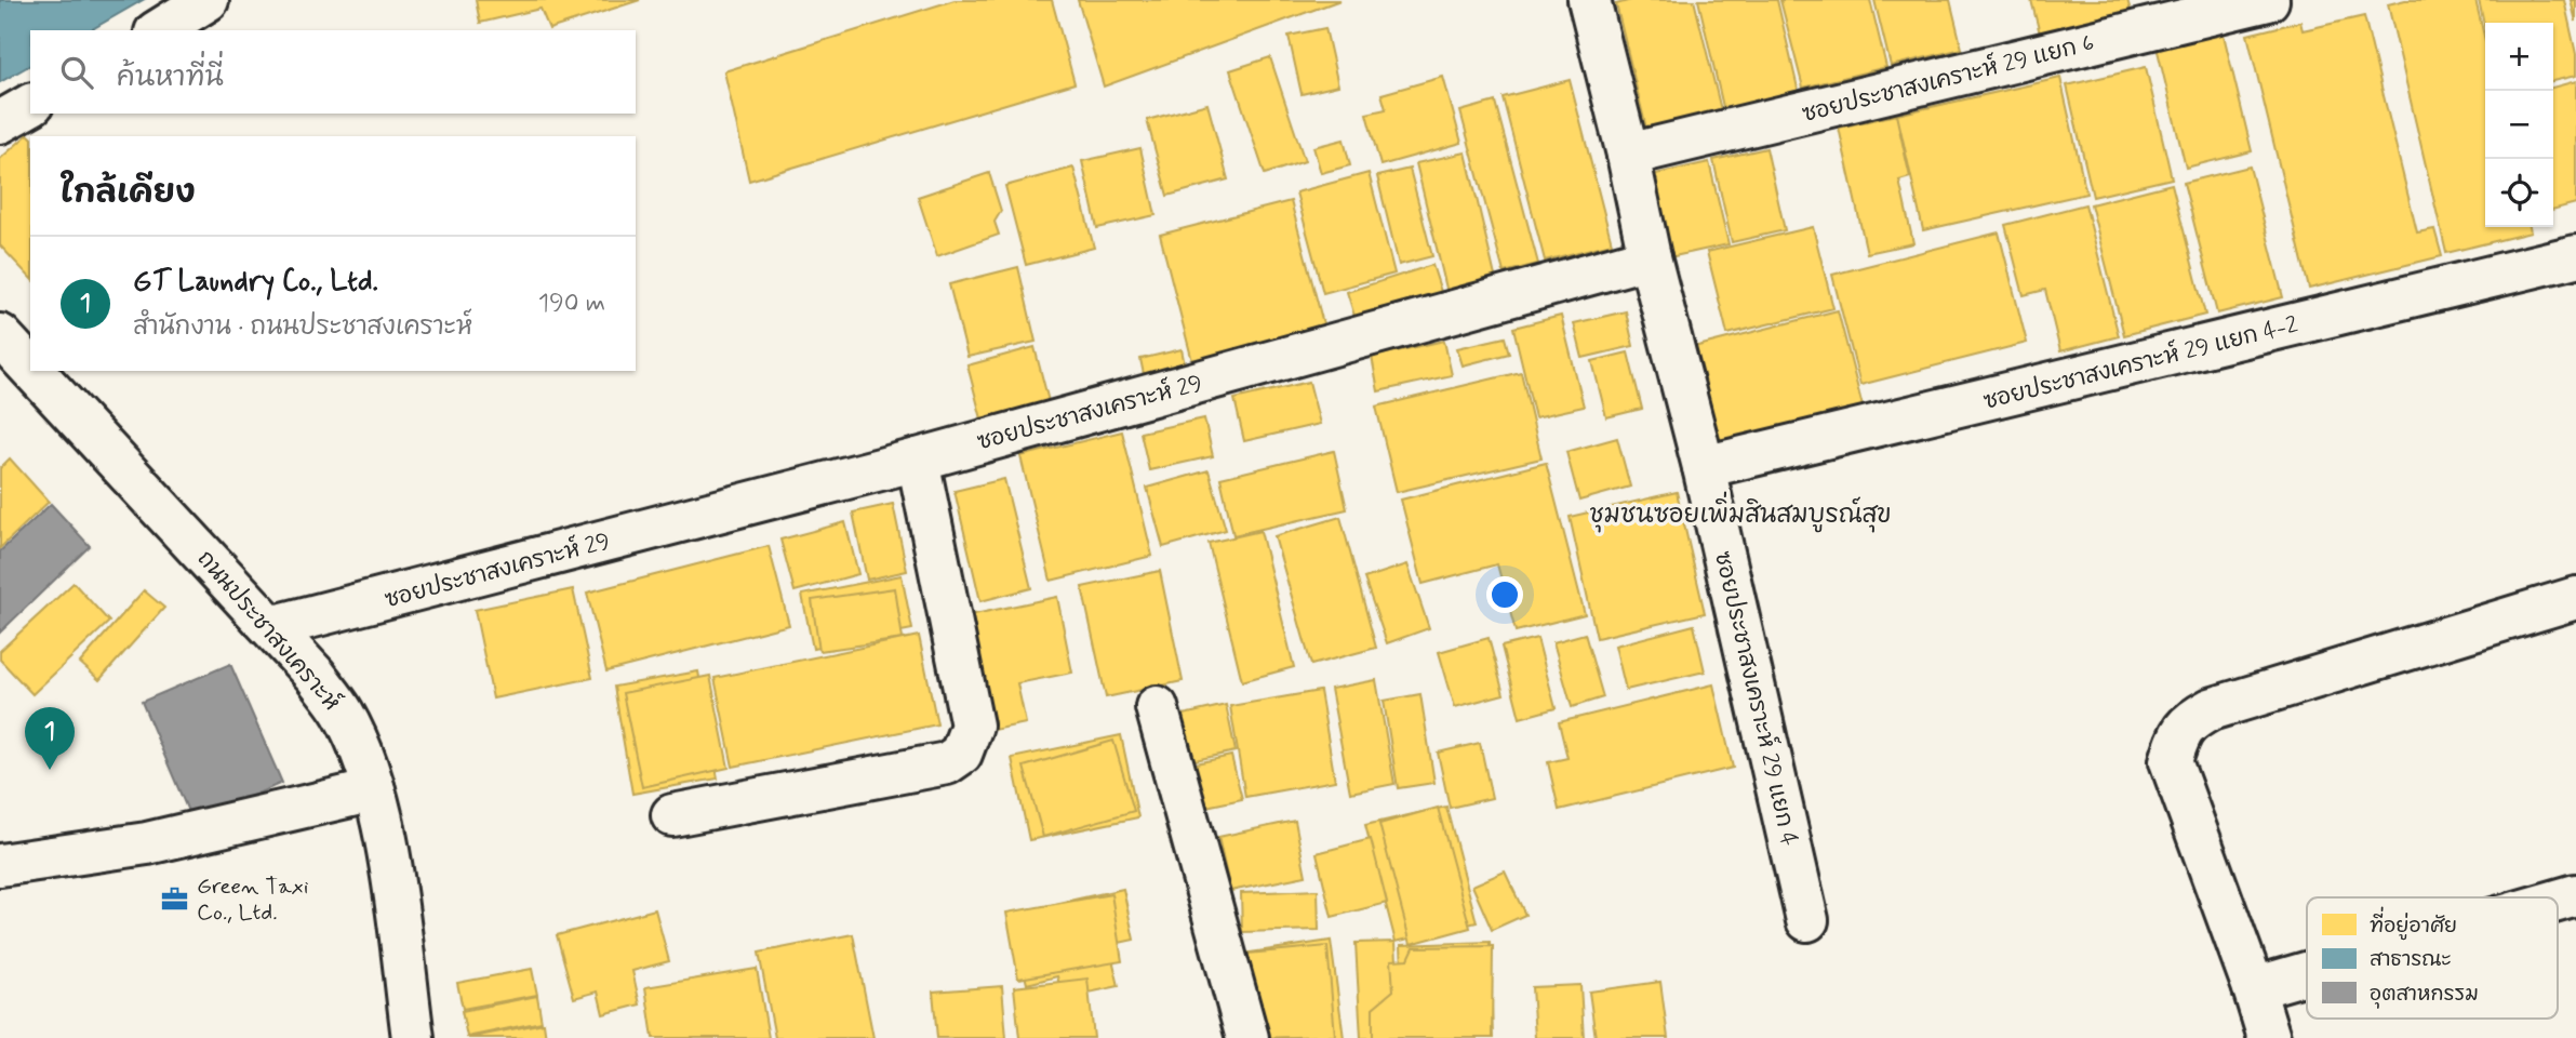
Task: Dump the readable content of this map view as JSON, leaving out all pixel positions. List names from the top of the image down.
{
  "streets": {
    "street": [
      "ซอยประชาสงเคราะห์ 29 แยก 6",
      "ซอยประชาสงเคราะห์ 29 แยก 4-2",
      "ซอยประชาสงเคราะห์ 29",
      "ถนนประชาสงเคราะห์",
      "ซอยประชาสงเคราะห์ 29 แยก 4"
    ]
  },
  "crossings": [
    ["ซอยประชาสงเคราะห์ 29 แยก 4-2", "ซอยประชาสงเคราะห์ 29 แยก 4"],
    ["ซอยประชาสงเคราะห์ 29", "ถนนประชาสงเคราะห์"],
    ["ซอยประชาสงเคราะห์ 29", "ซอยประชาสงเคราะห์ 29 แยก 4"]
  ],
  "districts": ["ชุมชนซอยเพิ่มสินสมบูรณ์สุข"],
  "places": {
    "office": ["Green Taxi Co., Ltd."]
  },
  "legend": ["ที่อยู่อาศัย", "สาธารณะ", "อุตสาหกรรม"],
  "page": {
    "map_buttons": ["+", "−"],
    "search": "ค้นหาที่นี่",
    "heading": "ใกล้เคียง",
    "list": [
      {
        "mark": "1",
        "name": "GT Laundry Co., Ltd.",
        "note": "สำนักงาน · ถนนประชาสงเคราะห์",
        "value": "190 m"
      }
    ],
    "pins": "1"
  }
}
